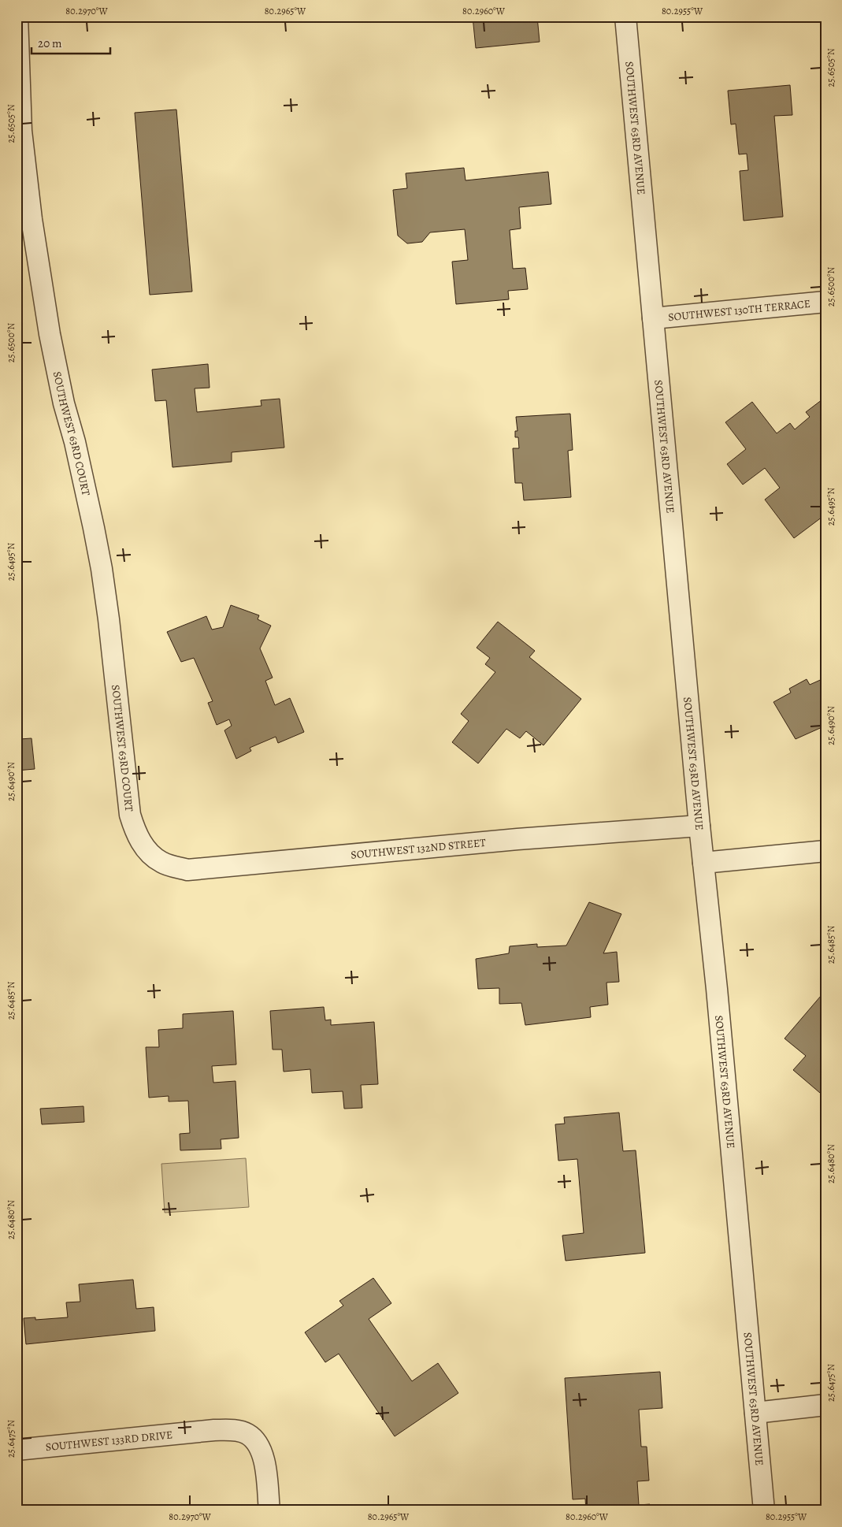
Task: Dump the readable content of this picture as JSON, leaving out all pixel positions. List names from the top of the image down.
{
  "streets": {
    "street": [
      "SOUTHWEST 63RD AVENUE",
      "SOUTHWEST 130TH TERRACE",
      "SOUTHWEST 63RD COURT",
      "SOUTHWEST 132ND STREET",
      "SOUTHWEST 133RD DRIVE"
    ]
  },
  "crossings": [
    ["SOUTHWEST 63RD AVENUE", "SOUTHWEST 130TH TERRACE"],
    ["SOUTHWEST 63RD AVENUE", "SOUTHWEST 132ND STREET"],
    ["SOUTHWEST 63RD COURT", "SOUTHWEST 132ND STREET"]
  ],
  "scale_bar": "20 m",
  "coordinates": [
    "80.2970°W",
    "80.2965°W",
    "80.2960°W",
    "80.2955°W",
    "25.6505°N",
    "25.6500°N",
    "25.6495°N",
    "25.6490°N",
    "25.6485°N",
    "25.6480°N",
    "25.6475°N"
  ]
}
